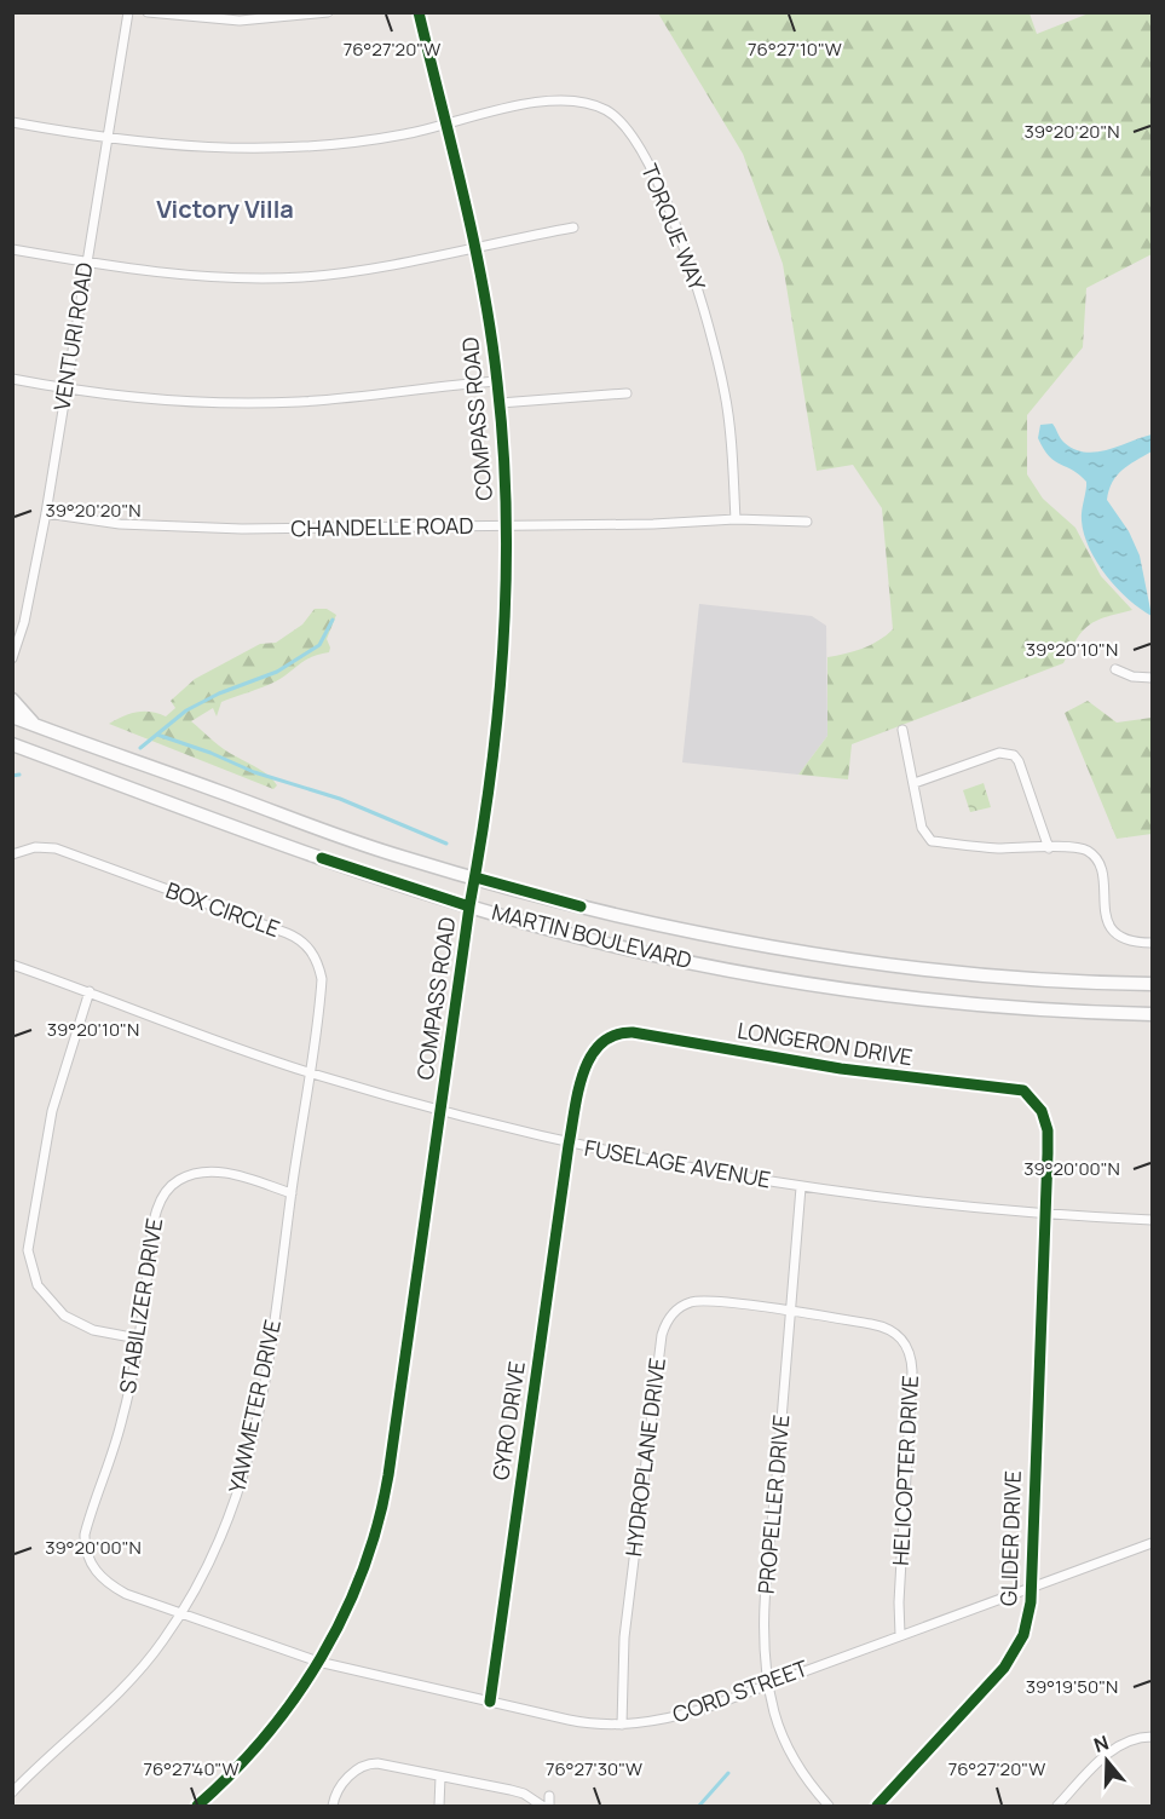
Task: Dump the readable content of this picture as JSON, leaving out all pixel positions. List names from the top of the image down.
{
  "streets": {
    "main road": ["MARTIN BOULEVARD"],
    "street": [
      "TORQUE WAY",
      "VENTURI ROAD",
      "COMPASS ROAD",
      "CHANDELLE ROAD",
      "BOX CIRCLE",
      "LONGERON DRIVE",
      "FUSELAGE AVENUE",
      "STABILIZER DRIVE",
      "YAWMETER DRIVE",
      "GYRO DRIVE",
      "HYDROPLANE DRIVE",
      "HELICOPTER DRIVE",
      "PROPELLER DRIVE",
      "GLIDER DRIVE",
      "CORD STREET"
    ]
  },
  "crossings": [
    ["TORQUE WAY", "VENTURI ROAD"],
    ["TORQUE WAY", "COMPASS ROAD"],
    ["TORQUE WAY", "CHANDELLE ROAD"],
    ["VENTURI ROAD", "CHANDELLE ROAD"],
    ["COMPASS ROAD", "CHANDELLE ROAD"],
    ["COMPASS ROAD", "MARTIN BOULEVARD"],
    ["COMPASS ROAD", "FUSELAGE AVENUE"],
    ["COMPASS ROAD", "CORD STREET"],
    ["BOX CIRCLE", "FUSELAGE AVENUE"],
    ["BOX CIRCLE", "YAWMETER DRIVE"],
    ["LONGERON DRIVE", "FUSELAGE AVENUE"],
    ["LONGERON DRIVE", "GYRO DRIVE"],
    ["LONGERON DRIVE", "GLIDER DRIVE"],
    ["FUSELAGE AVENUE", "YAWMETER DRIVE"],
    ["FUSELAGE AVENUE", "GYRO DRIVE"],
    ["FUSELAGE AVENUE", "PROPELLER DRIVE"],
    ["FUSELAGE AVENUE", "GLIDER DRIVE"],
    ["STABILIZER DRIVE", "YAWMETER DRIVE"],
    ["STABILIZER DRIVE", "CORD STREET"],
    ["YAWMETER DRIVE", "CORD STREET"],
    ["GYRO DRIVE", "CORD STREET"],
    ["HYDROPLANE DRIVE", "HELICOPTER DRIVE"],
    ["HYDROPLANE DRIVE", "PROPELLER DRIVE"],
    ["HYDROPLANE DRIVE", "CORD STREET"],
    ["HELICOPTER DRIVE", "PROPELLER DRIVE"],
    ["HELICOPTER DRIVE", "CORD STREET"],
    ["PROPELLER DRIVE", "CORD STREET"],
    ["GLIDER DRIVE", "CORD STREET"]
  ],
  "districts": ["Victory Villa"],
  "north": "top",
  "coordinates": [
    "76°27'20\"W",
    "76°27'10\"W",
    "39°20'20\"N",
    "39°20'10\"N",
    "39°20'00\"N",
    "39°19'50\"N",
    "76°27'40\"W",
    "76°27'30\"W"
  ]
}
